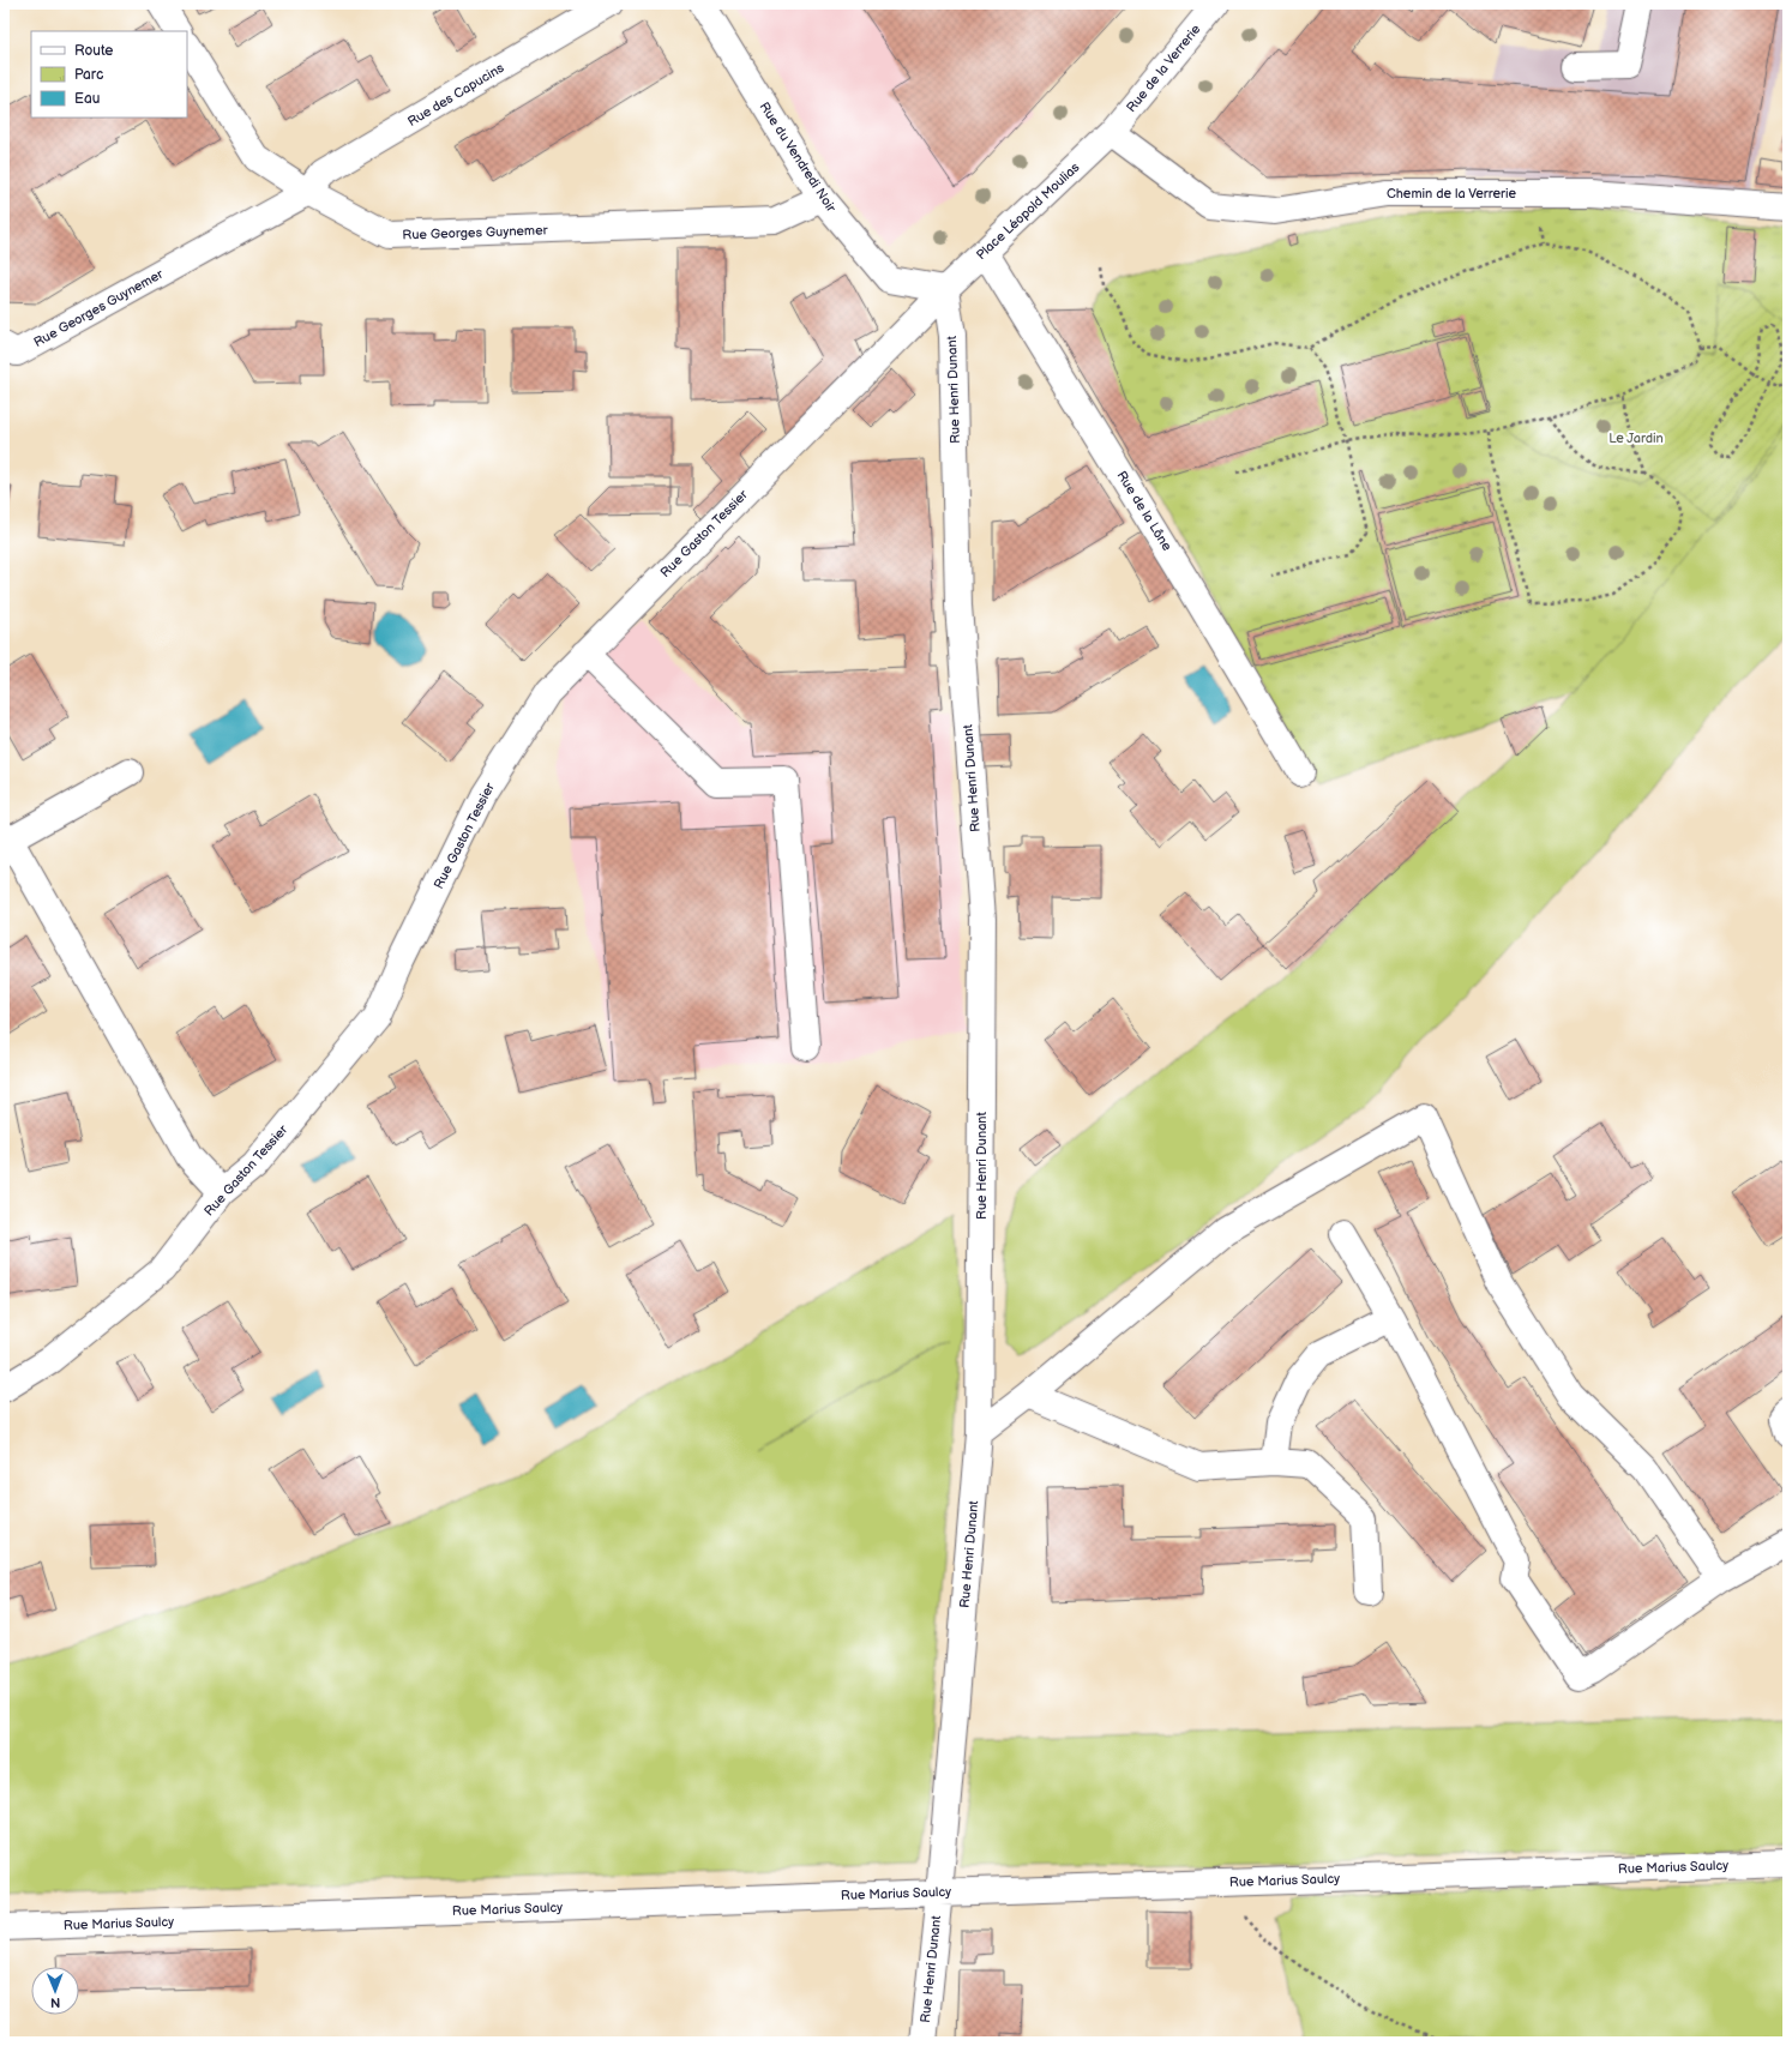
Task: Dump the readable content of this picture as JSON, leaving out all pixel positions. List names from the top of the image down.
{
  "streets": {
    "street": [
      "Rue de la Verrerie",
      "Rue des Capucins",
      "Rue du Vendredi Noir",
      "Chemin de la Verrerie",
      "Place Léopold Moulias",
      "Rue Georges Guynemer",
      "Rue Henri Dunant",
      "Rue de la Lône",
      "Rue Gaston Tessier",
      "Rue Marius Saulcy"
    ]
  },
  "crossings": [
    ["Rue de la Verrerie", "Chemin de la Verrerie"],
    ["Rue de la Verrerie", "Place Léopold Moulias"],
    ["Rue des Capucins", "Rue Georges Guynemer"],
    ["Rue du Vendredi Noir", "Place Léopold Moulias"],
    ["Rue du Vendredi Noir", "Rue Georges Guynemer"],
    ["Rue du Vendredi Noir", "Rue Henri Dunant"],
    ["Rue du Vendredi Noir", "Rue Gaston Tessier"],
    ["Chemin de la Verrerie", "Place Léopold Moulias"],
    ["Place Léopold Moulias", "Rue Henri Dunant"],
    ["Place Léopold Moulias", "Rue de la Lône"],
    ["Place Léopold Moulias", "Rue Gaston Tessier"],
    ["Rue Henri Dunant", "Rue Gaston Tessier"],
    ["Rue Henri Dunant", "Rue Marius Saulcy"]
  ],
  "parks": ["Le Jardin"],
  "legend": ["Route", "Parc", "Eau"],
  "north": "bottom"
}
